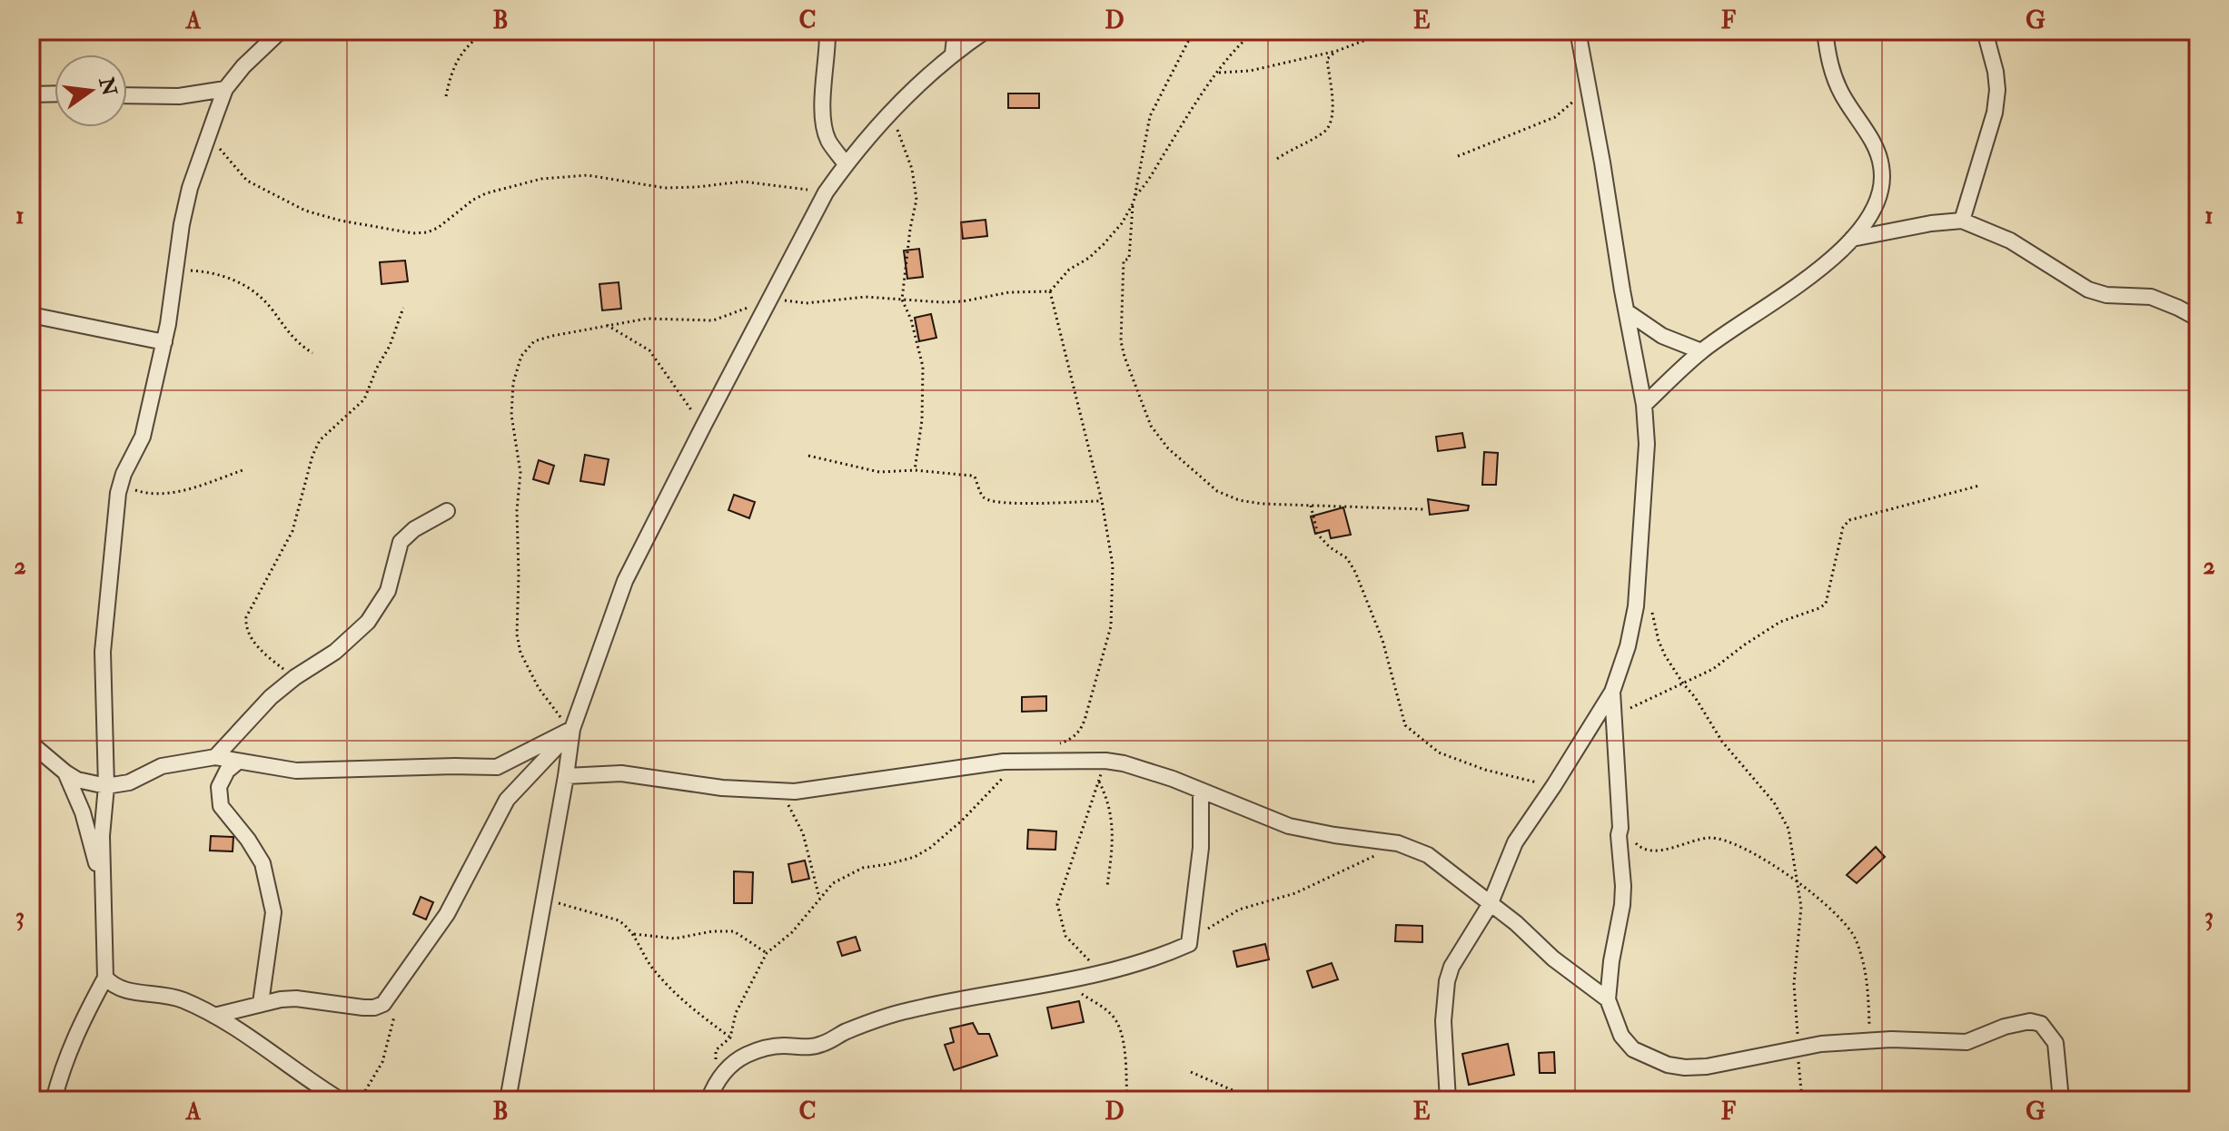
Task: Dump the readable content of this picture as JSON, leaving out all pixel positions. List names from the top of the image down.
{
  "north": "right",
  "grid": {
    "columns": [
      "A",
      "B",
      "C",
      "D",
      "E",
      "F",
      "G"
    ],
    "rows": ["1", "2", "3"]
  }
}
